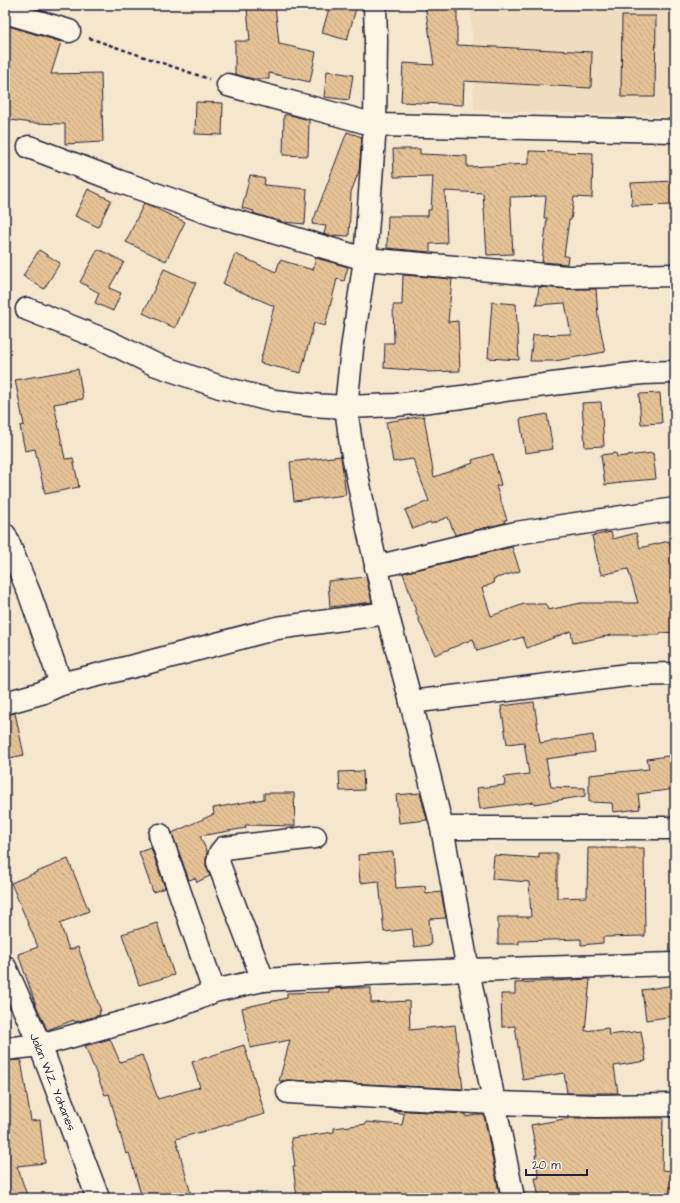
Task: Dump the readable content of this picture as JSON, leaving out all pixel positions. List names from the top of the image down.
{
  "streets": {
    "street": ["Jalan W.Z. Yohanes"]
  },
  "scale_bar": "20 m"
}
